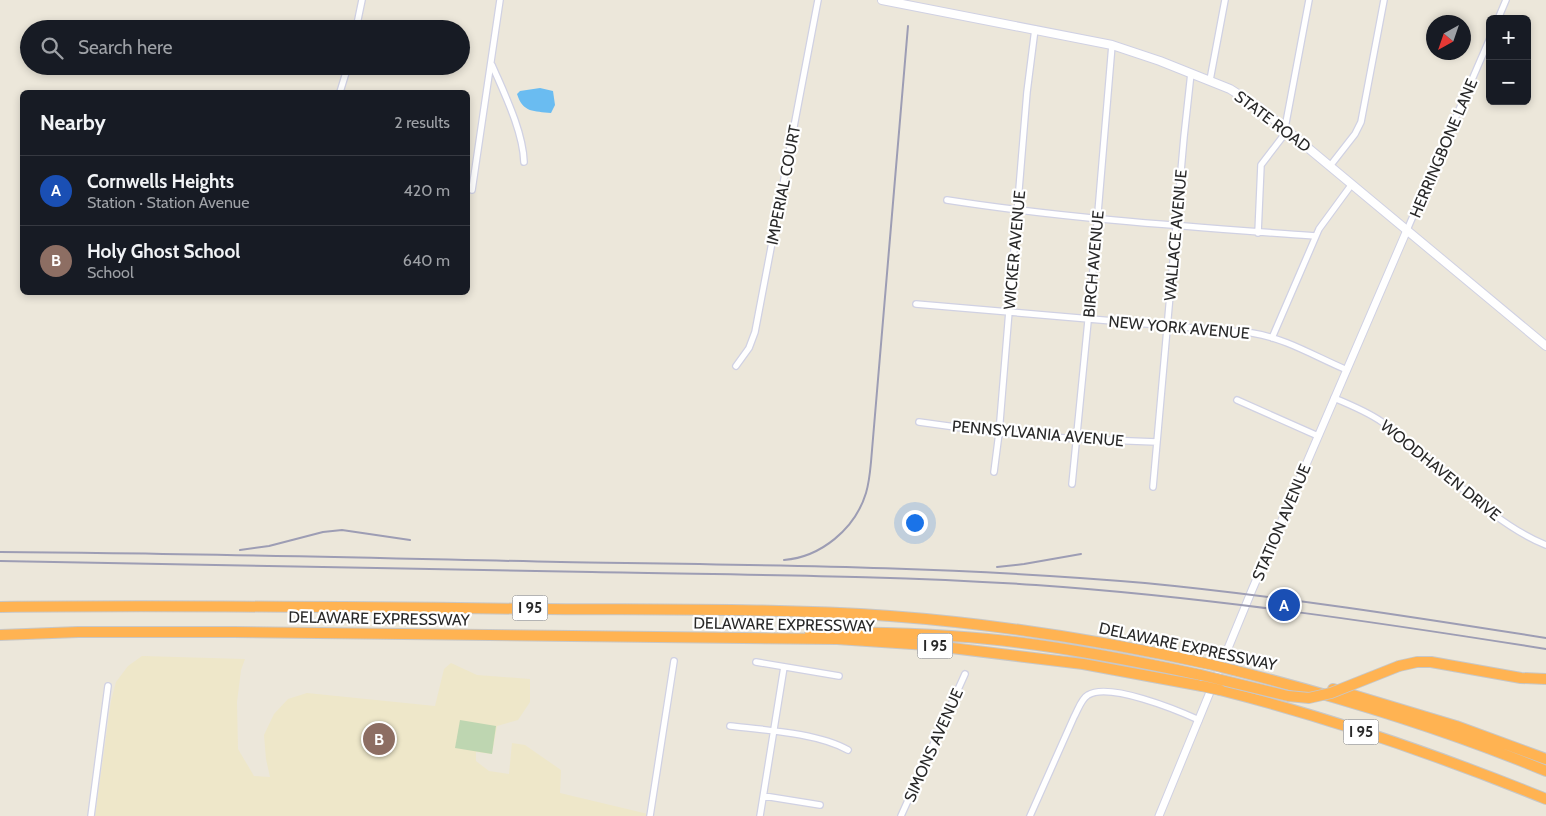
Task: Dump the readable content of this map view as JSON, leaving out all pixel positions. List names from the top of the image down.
{
  "streets": {
    "highway": ["I 95", "DELAWARE EXPRESSWAY"],
    "main road": ["STATE ROAD"],
    "street": [
      "HERRINGBONE LANE",
      "IMPERIAL COURT",
      "WALLACE AVENUE",
      "WICKER AVENUE",
      "BIRCH AVENUE",
      "NEW YORK AVENUE",
      "PENNSYLVANIA AVENUE",
      "WOODHAVEN DRIVE",
      "STATION AVENUE",
      "SIMONS AVENUE"
    ]
  },
  "crossings": [
    ["STATE ROAD", "HERRINGBONE LANE"],
    ["STATE ROAD", "WALLACE AVENUE"],
    ["STATE ROAD", "WICKER AVENUE"],
    ["STATE ROAD", "BIRCH AVENUE"],
    ["STATE ROAD", "STATION AVENUE"],
    ["HERRINGBONE LANE", "STATION AVENUE"],
    ["WALLACE AVENUE", "NEW YORK AVENUE"],
    ["WALLACE AVENUE", "PENNSYLVANIA AVENUE"],
    ["WICKER AVENUE", "NEW YORK AVENUE"],
    ["WICKER AVENUE", "PENNSYLVANIA AVENUE"],
    ["BIRCH AVENUE", "NEW YORK AVENUE"],
    ["BIRCH AVENUE", "PENNSYLVANIA AVENUE"],
    ["NEW YORK AVENUE", "STATION AVENUE"],
    ["WOODHAVEN DRIVE", "STATION AVENUE"],
    ["I 95", "DELAWARE EXPRESSWAY"]
  ],
  "north": "bottom left",
  "page": {
    "map_buttons": ["+", "−"],
    "search": "Search here",
    "heading": ["Nearby", "2 results"],
    "list": [
      {
        "mark": "A",
        "name": "Cornwells Heights",
        "note": "Station · Station Avenue",
        "value": "420 m"
      },
      {
        "mark": "B",
        "name": "Holy Ghost School",
        "note": "School",
        "value": "640 m"
      }
    ],
    "pins": ["A", "B"]
  }
}
